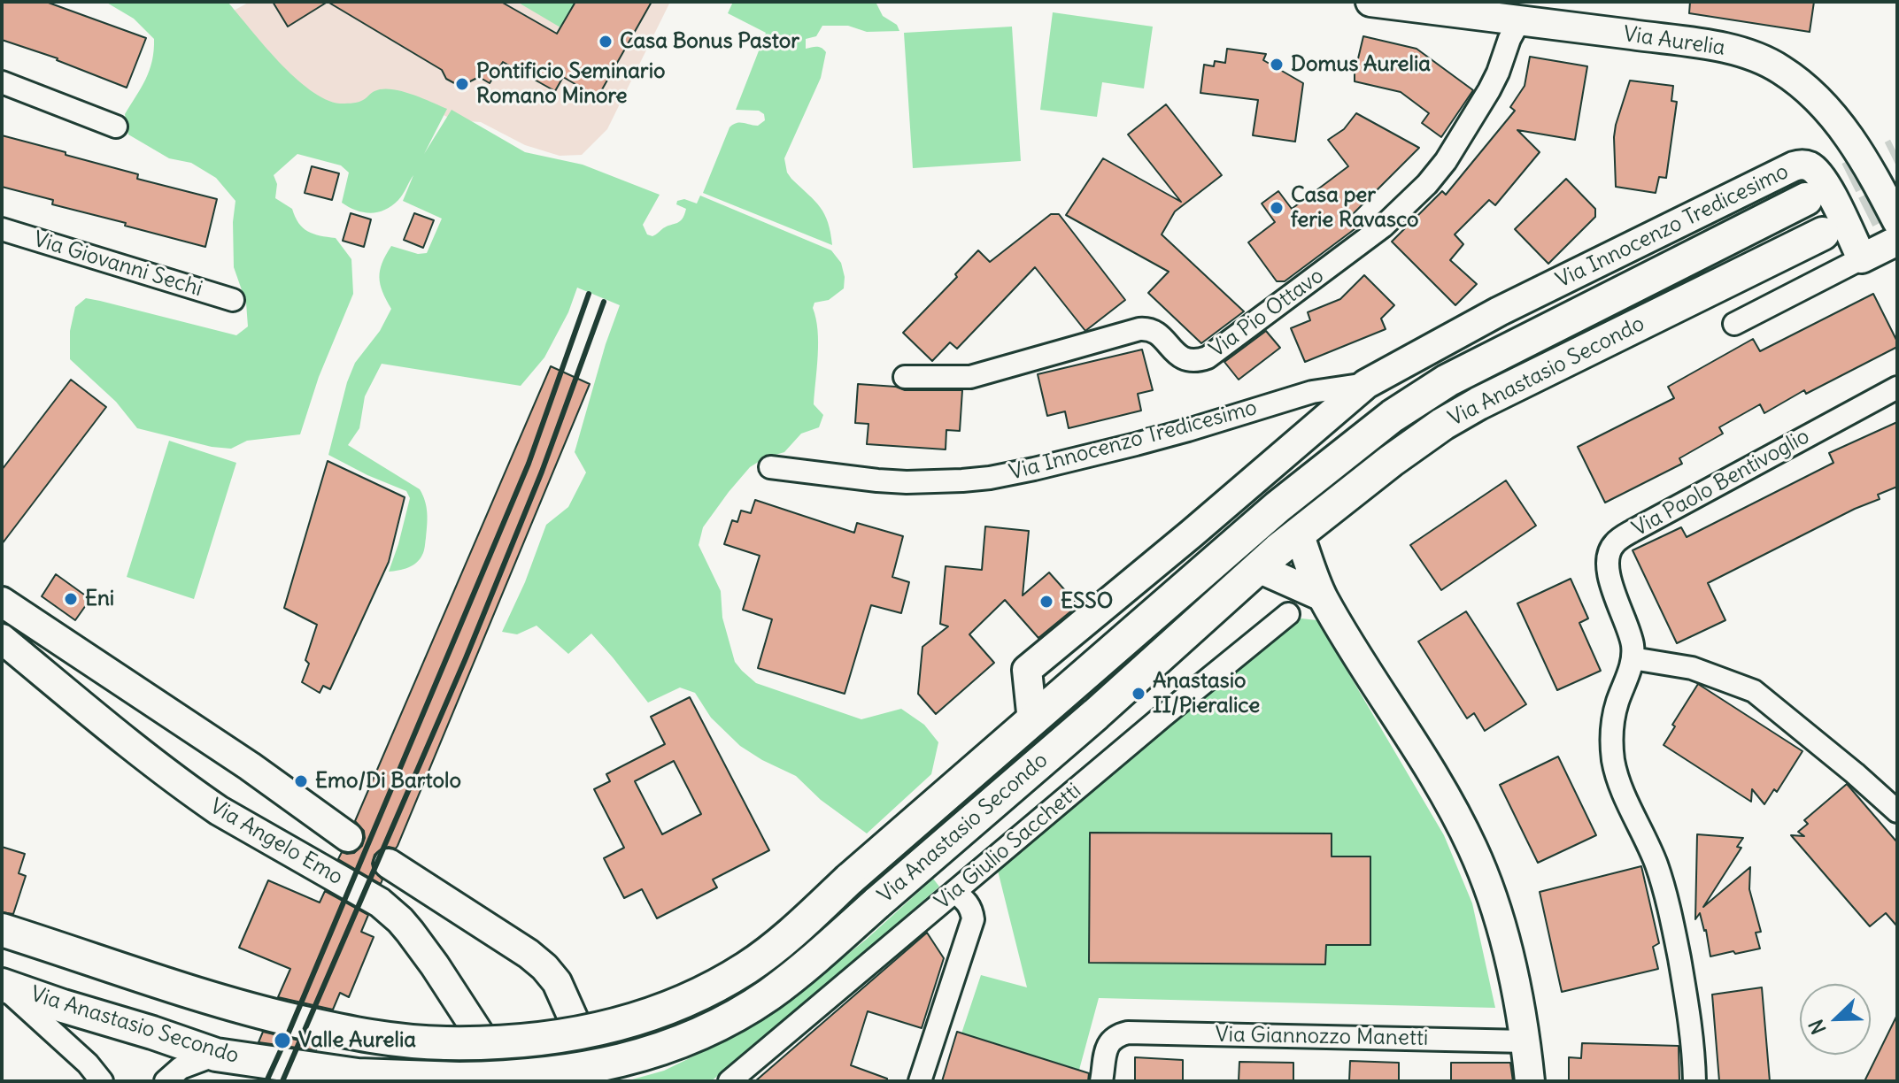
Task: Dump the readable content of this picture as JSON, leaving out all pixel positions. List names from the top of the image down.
{
  "streets": {
    "main road": ["Via Anastasio Secondo"],
    "street": [
      "Via Aurelia",
      "Via Innocenzo Tredicesimo",
      "Via Giovanni Sechi",
      "Via Pio Ottavo",
      "Via Paolo Bentivoglio",
      "Via Angelo Emo",
      "Via Giulio Sacchetti",
      "Via Giannozzo Manetti"
    ]
  },
  "crossings": [
    ["Via Aurelia", "Via Pio Ottavo"],
    ["Via Innocenzo Tredicesimo", "Via Anastasio Secondo"]
  ],
  "places": [
    "Casa Bonus Pastor",
    "Domus Aurelia",
    "Pontificio Seminario Romano Minore",
    "Casa per ferie Ravasco",
    "Eni",
    "ESSO",
    "Anastasio II/Pieralice",
    "Emo/Di Bartolo",
    "Valle Aurelia"
  ],
  "north": "bottom left"
}
